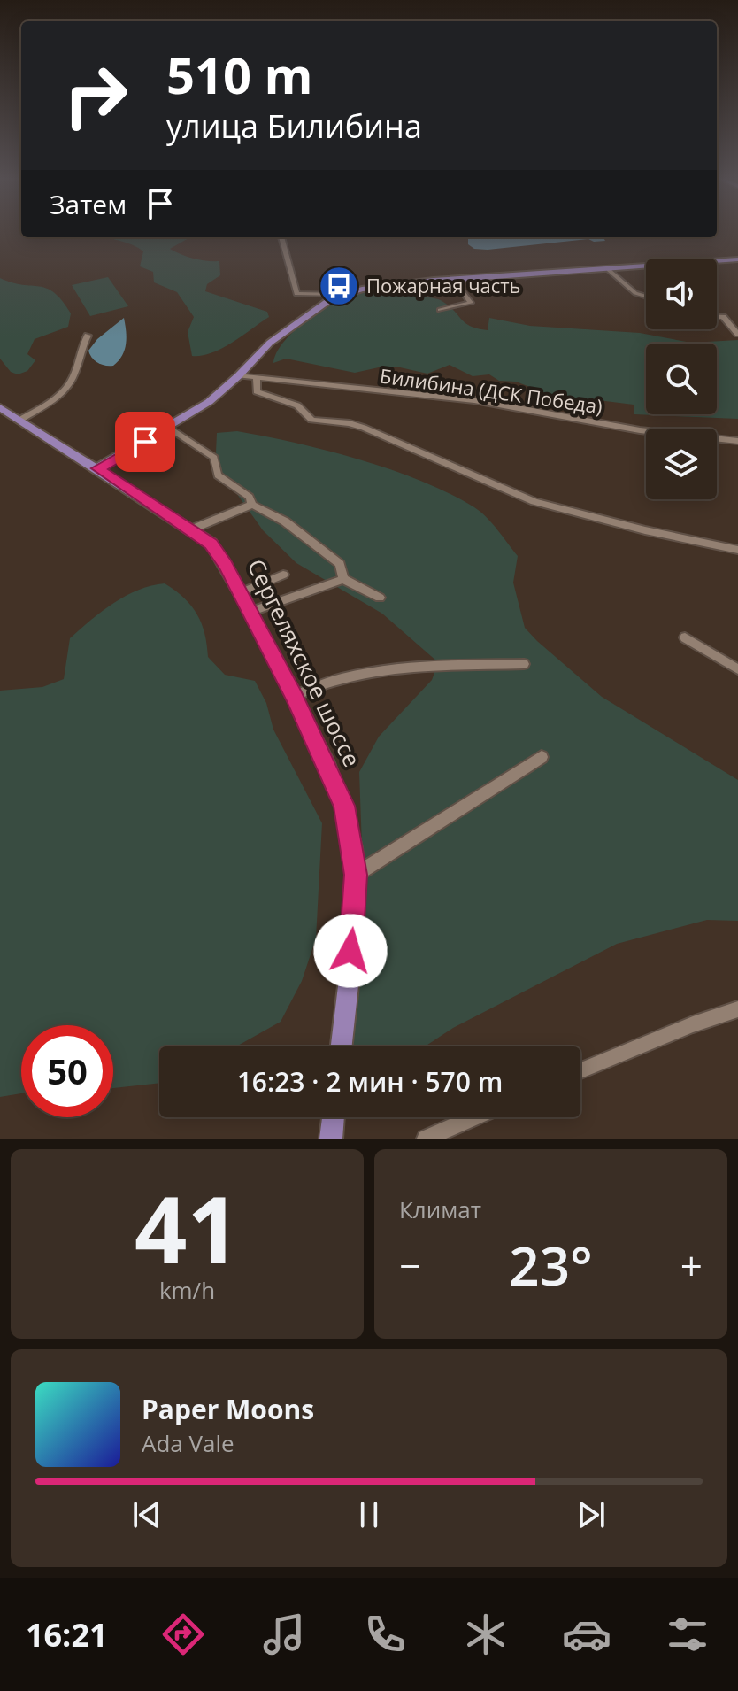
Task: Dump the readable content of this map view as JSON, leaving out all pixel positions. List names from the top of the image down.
{
  "streets": {
    "main road": ["Сергеляхское шоссе"],
    "street": ["Билибина (ДСК Победа)"]
  },
  "places": {
    "bus stop": ["Пожарная часть"]
  },
  "page": {
    "turn": ["510 m", "улица Билибина"],
    "then": "Затем",
    "limit": "50",
    "trip": "16:23 · 2 мин · 570 m",
    "tile": [
      ["41", "km/h"],
      "Климат"
    ],
    "heat": ["−", "23°", "+"],
    "song": ["Paper Moons", "Ada Vale"],
    "tabs": "16:21"
  }
}
